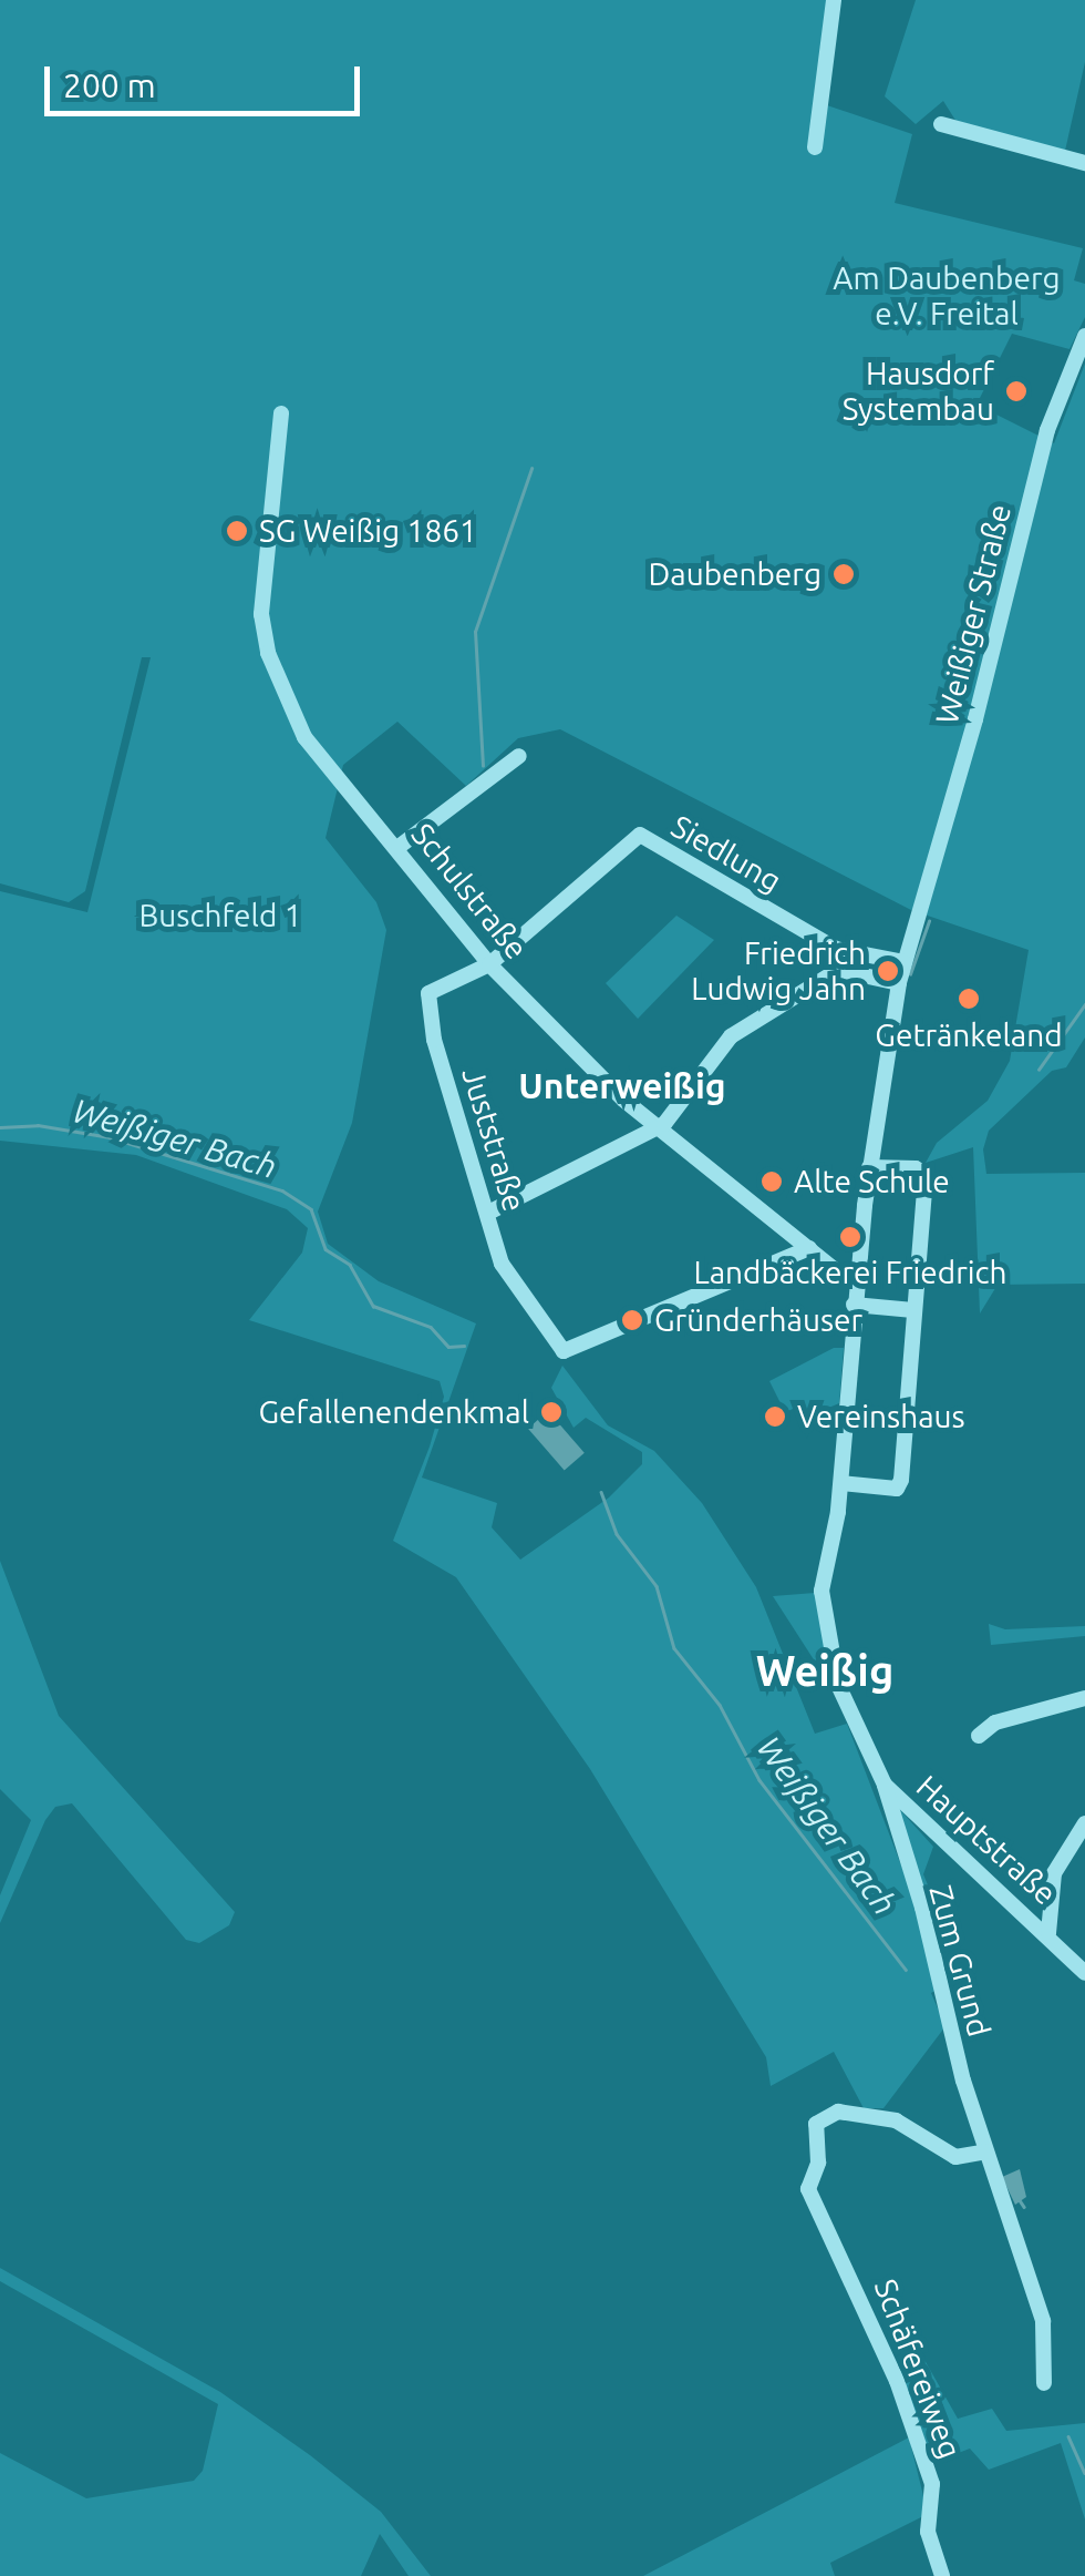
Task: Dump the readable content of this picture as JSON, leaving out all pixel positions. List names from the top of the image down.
{
  "streets": {
    "street": [
      "Weißiger Straße",
      "Siedlung",
      "Schulstraße",
      "Juststraße",
      "Hauptstraße",
      "Zum Grund",
      "Schäfereiweg"
    ]
  },
  "crossings": [
    ["Weißiger Straße", "Hauptstraße"],
    ["Siedlung", "Schulstraße"],
    ["Siedlung", "Juststraße"],
    ["Siedlung", "Hauptstraße"],
    ["Schulstraße", "Juststraße"],
    ["Schulstraße", "Hauptstraße"],
    ["Hauptstraße", "Zum Grund"],
    ["Zum Grund", "Schäfereiweg"]
  ],
  "districts": ["Unterweißig", "Weißig"],
  "water": ["Weißiger Bach"],
  "parks": ["Am Daubenberg e.V. Freital", "Buschfeld 1"],
  "places": [
    "Hausdorf Systembau",
    "SG Weißig 1861",
    "Daubenberg",
    "Friedrich Ludwig Jahn",
    "Getränkeland",
    "Alte Schule",
    "Landbäckerei Friedrich",
    "Gründerhäuser",
    "Gefallenendenkmal",
    "Vereinshaus"
  ],
  "scale_bar": "200 m"
}
